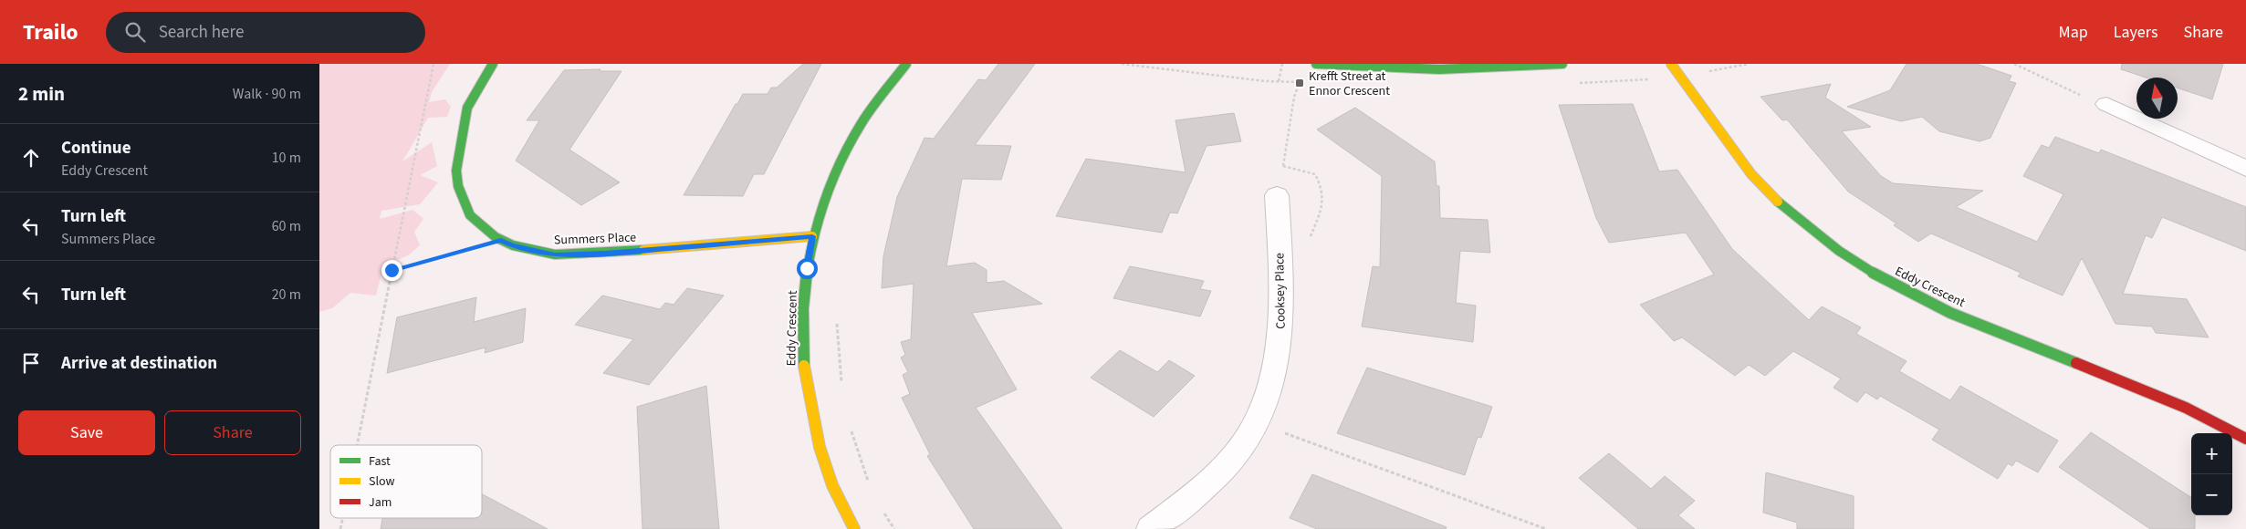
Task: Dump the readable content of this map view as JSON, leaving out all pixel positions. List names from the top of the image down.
{
  "streets": {
    "street": ["Summers Place", "Eddy Crescent", "Cooksey Place"]
  },
  "crossings": [
    ["Summers Place", "Eddy Crescent"]
  ],
  "places": {
    "transit": ["Krefft Street at Ennor Crescent"]
  },
  "legend": ["Fast", "Slow", "Jam"],
  "north": "top",
  "page": {
    "header": "Trailo",
    "search": "Search here",
    "nav": ["Map", "Layers", "Share"],
    "heading": ["2 min", "Walk · 90 m"],
    "list": [
      ["Continue", "Eddy Crescent", "10 m"],
      ["Turn left", "Summers Place", "60 m"],
      ["Turn left", "20 m"],
      "Arrive at destination"
    ],
    "buttons": ["Save", "Share"],
    "map_buttons": ["+", "−"]
  }
}
